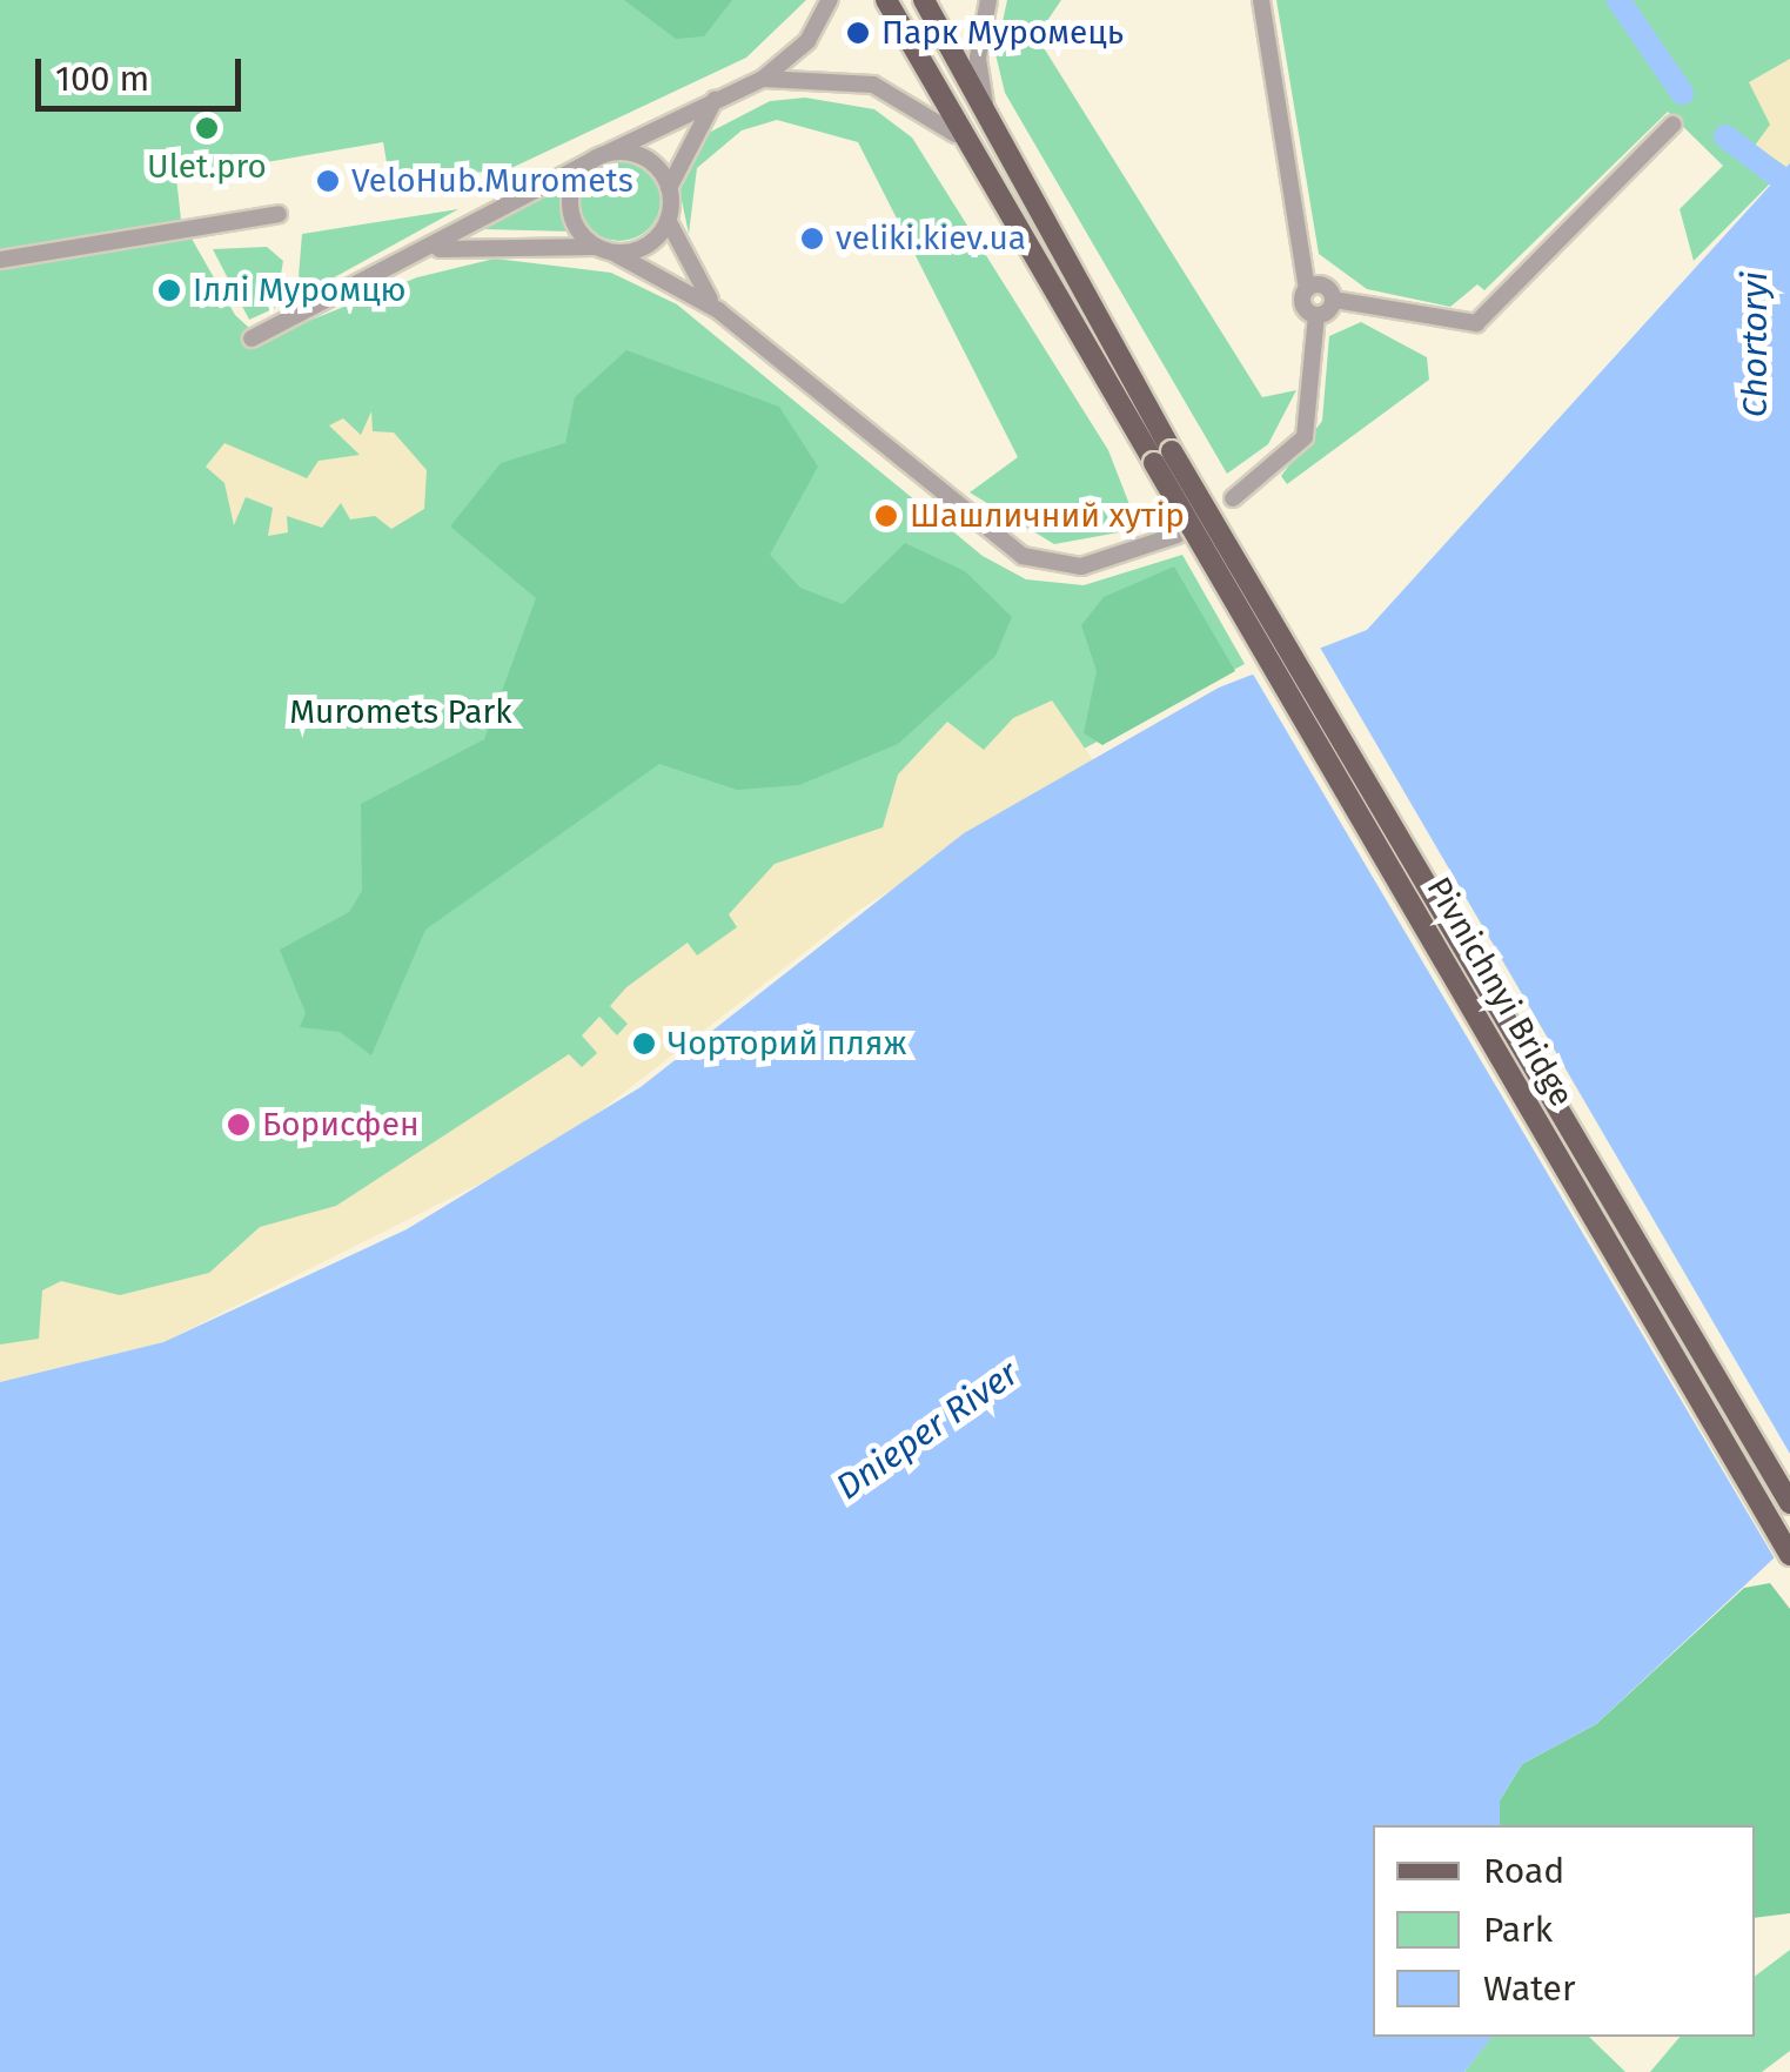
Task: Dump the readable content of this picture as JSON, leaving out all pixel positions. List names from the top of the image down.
{
  "streets": {
    "main road": ["Pivnichnyi Bridge"]
  },
  "water": ["Chortoryi", "Dnieper River"],
  "parks": ["Muromets Park"],
  "places": [
    "Парк Муромець",
    "Ulet.pro",
    "VeloHub.Muromets",
    "veliki.kiev.ua",
    "Іллі Муромцю",
    "Шашличний хутір",
    "Чорторий пляж",
    "Борисфен"
  ],
  "legend": ["Road", "Park", "Water"],
  "scale_bar": "100 m"
}
